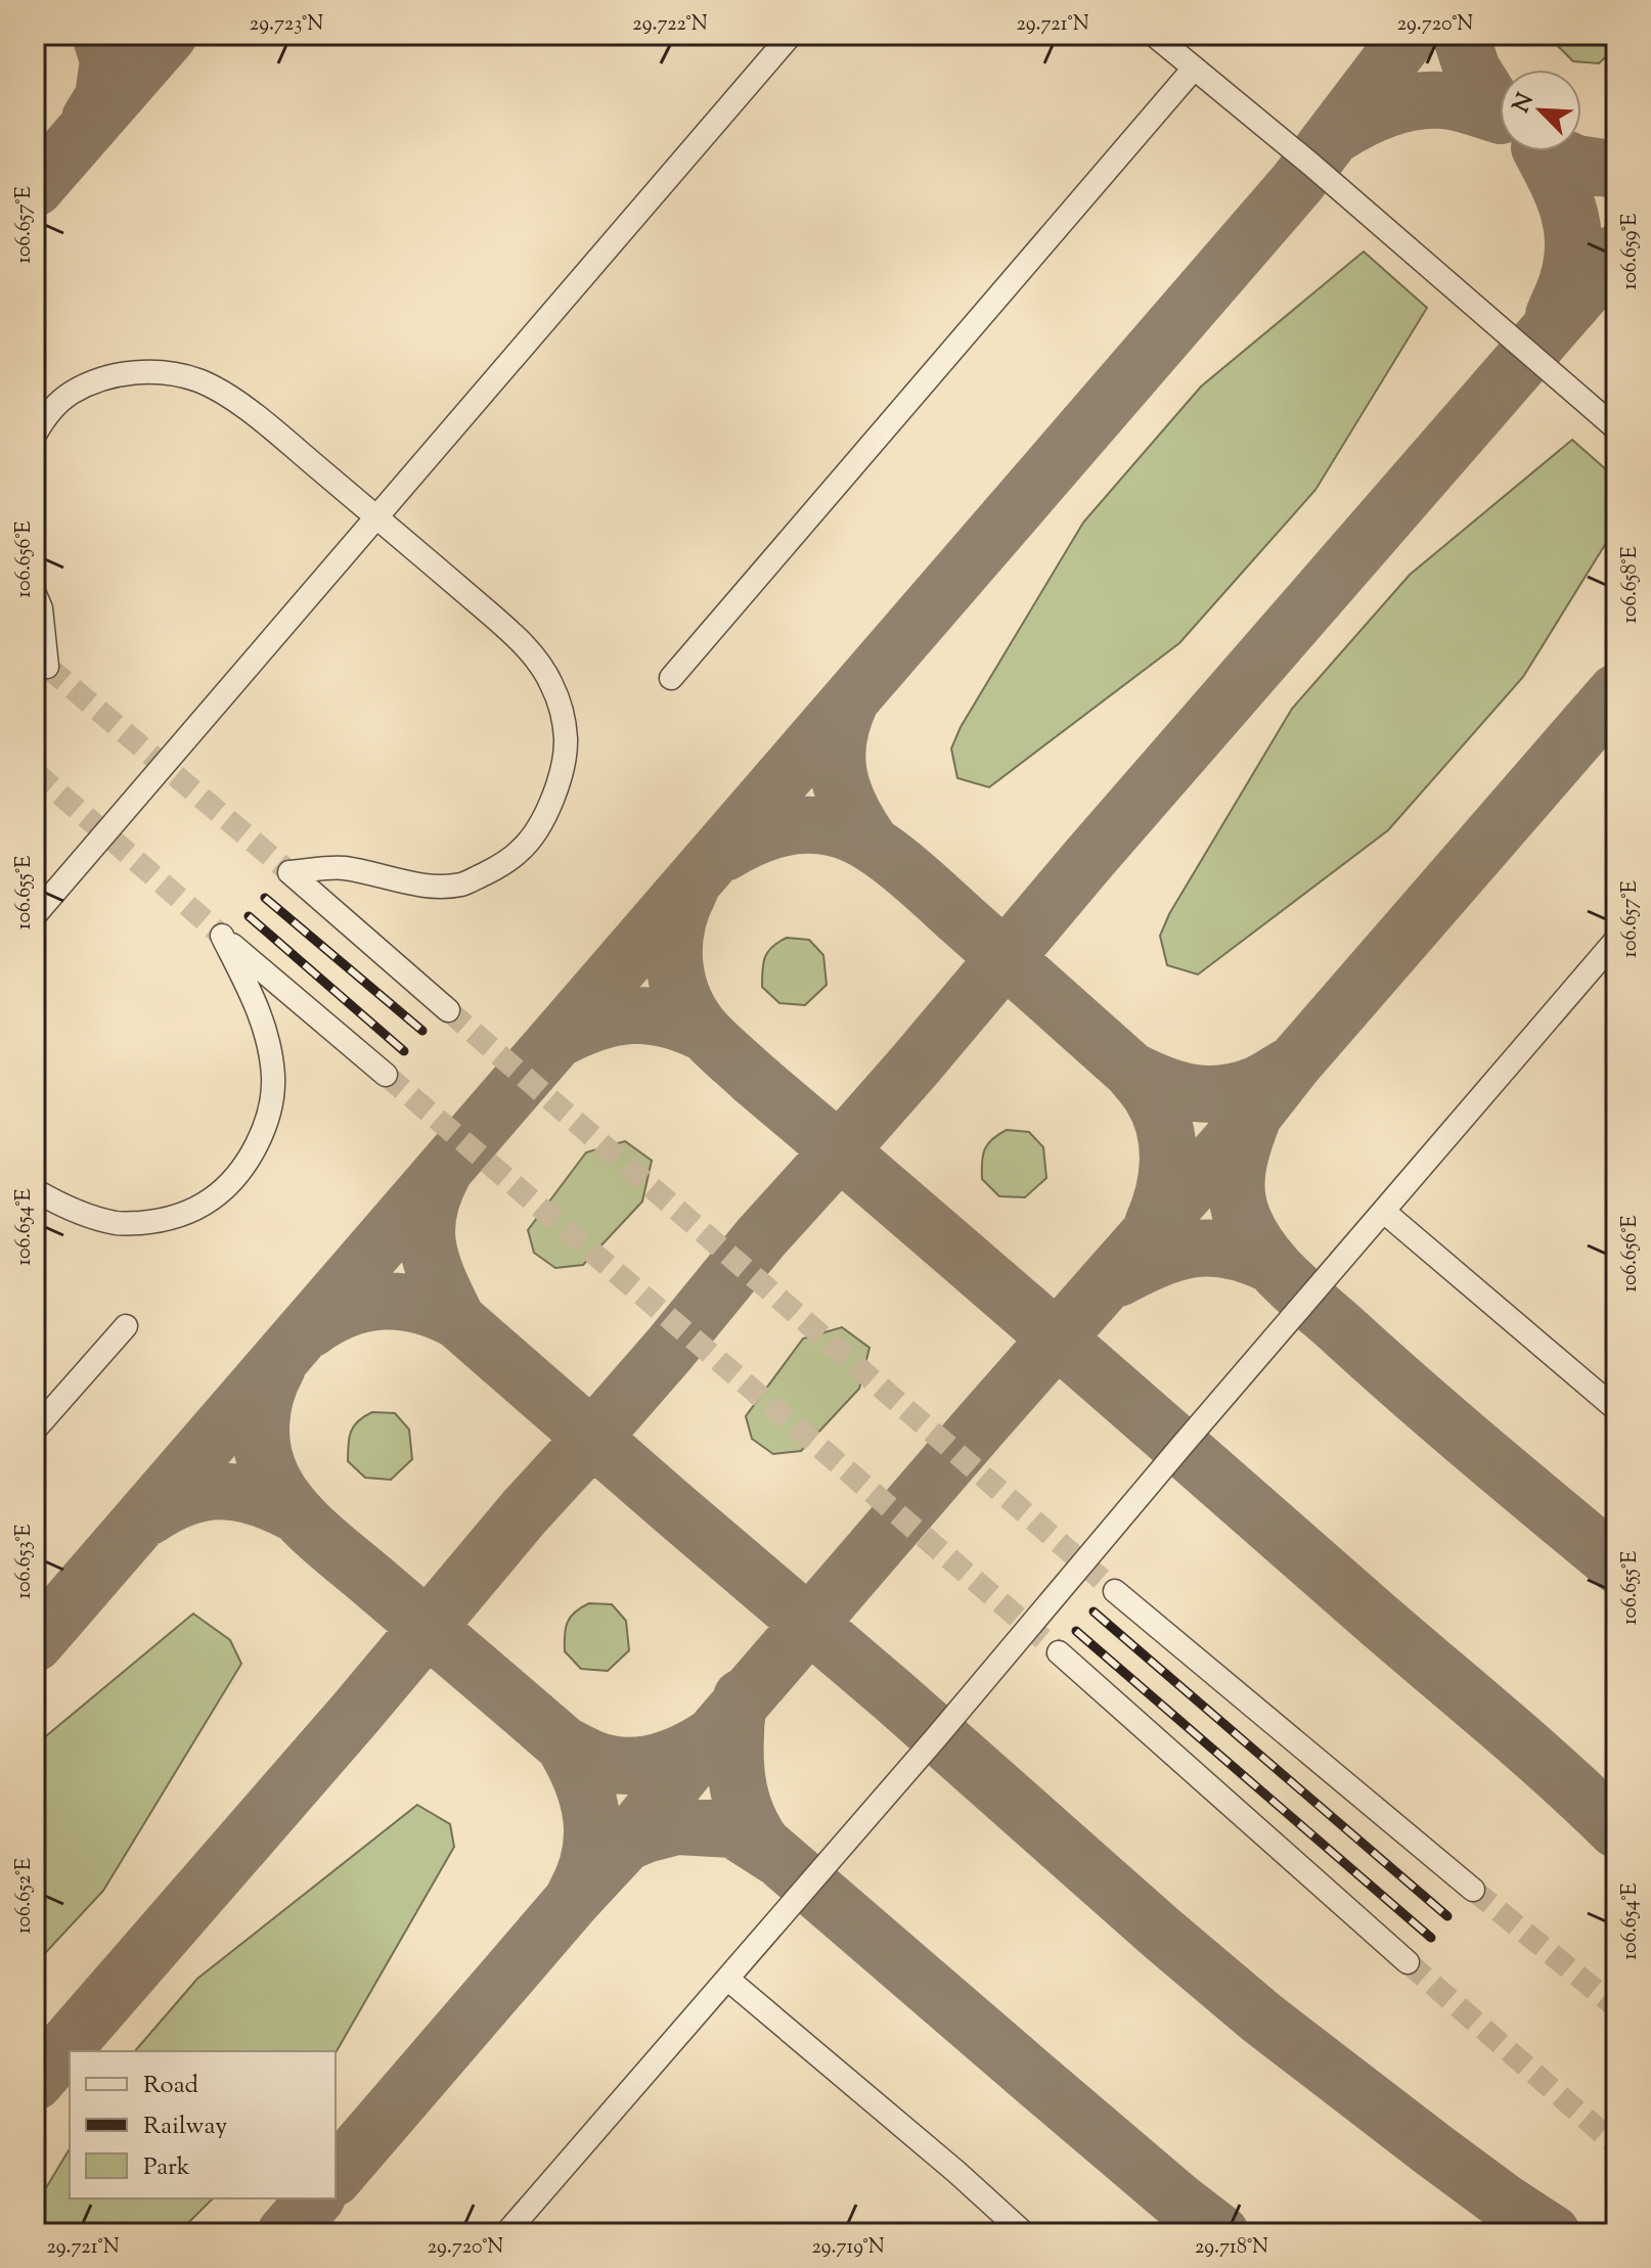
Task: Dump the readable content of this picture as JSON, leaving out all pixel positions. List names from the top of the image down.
{
  "legend": ["Road", "Railway", "Park"],
  "north": "top left",
  "coordinates": [
    "29.723°N",
    "29.722°N",
    "29.721°N",
    "29.720°N",
    "106.657°E",
    "106.659°E",
    "106.656°E",
    "106.658°E",
    "106.655°E",
    "106.654°E",
    "106.653°E",
    "106.652°E",
    "29.719°N",
    "29.718°N"
  ]
}
